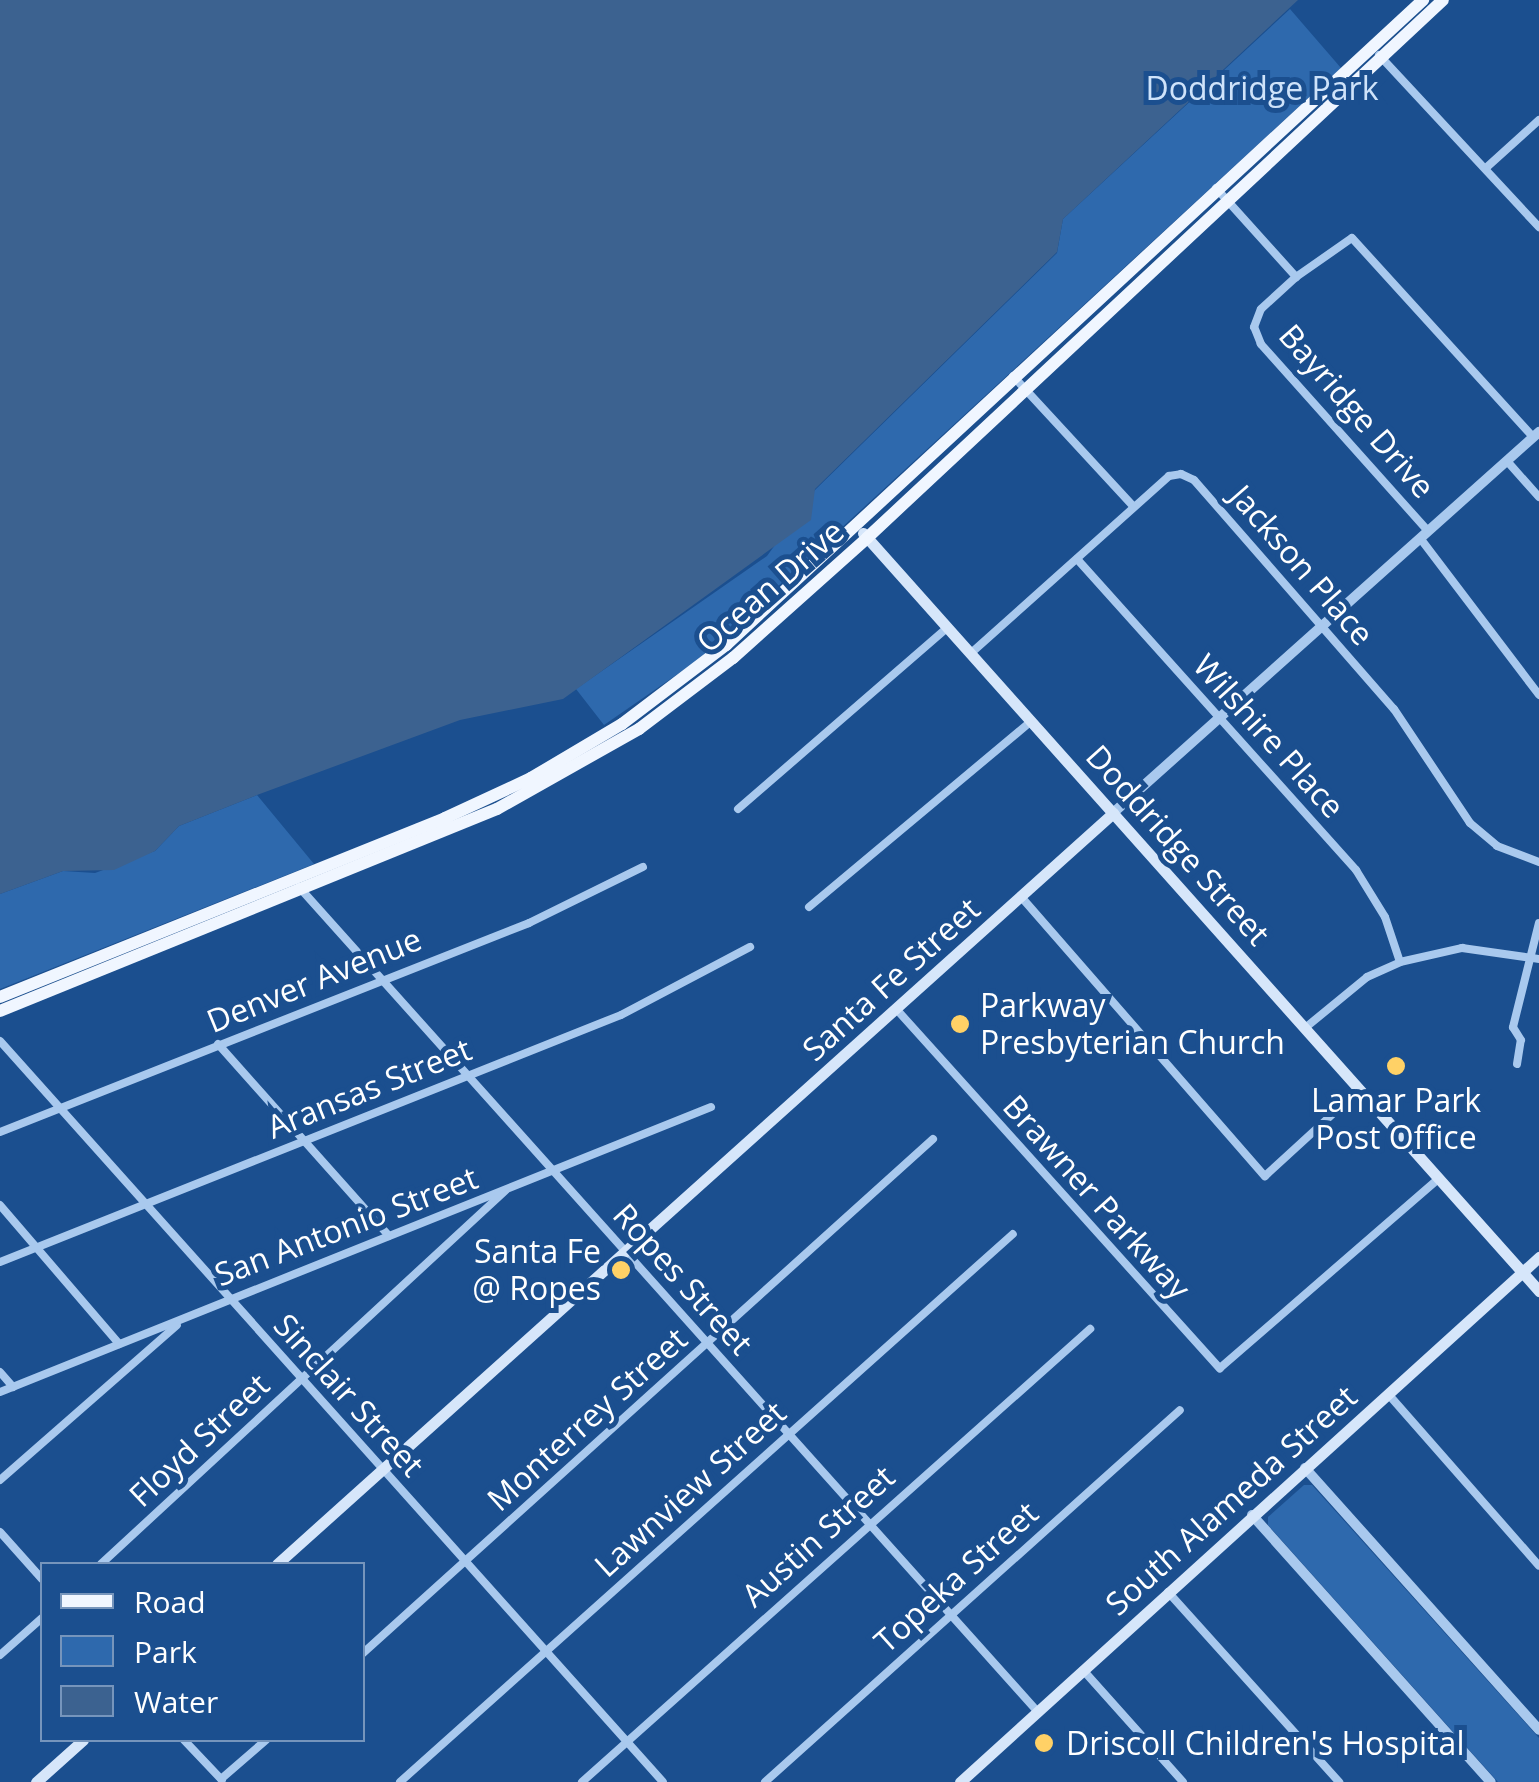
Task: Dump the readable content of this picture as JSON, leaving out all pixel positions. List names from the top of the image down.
{
  "streets": {
    "main road": [
      "Ocean Drive",
      "Doddridge Street",
      "Santa Fe Street",
      "South Alameda Street"
    ],
    "street": [
      "Bayridge Drive",
      "Jackson Place",
      "Wilshire Place",
      "Denver Avenue",
      "Aransas Street",
      "Brawner Parkway",
      "San Antonio Street",
      "Ropes Street",
      "Sinclair Street",
      "Monterrey Street",
      "Floyd Street",
      "Lawnview Street",
      "Austin Street",
      "Topeka Street"
    ]
  },
  "crossings": [
    ["Bayridge Drive", "Santa Fe Street"],
    ["Jackson Place", "Santa Fe Street"],
    ["Ocean Drive", "Doddridge Street"],
    ["Ocean Drive", "Ropes Street"],
    ["Wilshire Place", "Santa Fe Street"],
    ["Doddridge Street", "Santa Fe Street"],
    ["Doddridge Street", "Brawner Parkway"],
    ["Doddridge Street", "South Alameda Street"],
    ["Santa Fe Street", "Brawner Parkway"],
    ["Santa Fe Street", "Ropes Street"],
    ["Santa Fe Street", "Sinclair Street"],
    ["Denver Avenue", "Ropes Street"],
    ["Denver Avenue", "Sinclair Street"],
    ["Aransas Street", "Ropes Street"],
    ["Aransas Street", "Sinclair Street"],
    ["San Antonio Street", "Ropes Street"],
    ["San Antonio Street", "Sinclair Street"],
    ["San Antonio Street", "Floyd Street"],
    ["Ropes Street", "Monterrey Street"],
    ["Ropes Street", "Lawnview Street"],
    ["Ropes Street", "South Alameda Street"],
    ["Ropes Street", "Austin Street"],
    ["Ropes Street", "Topeka Street"],
    ["Sinclair Street", "Monterrey Street"],
    ["Sinclair Street", "Floyd Street"],
    ["Sinclair Street", "Lawnview Street"],
    ["Sinclair Street", "Austin Street"]
  ],
  "parks": ["Doddridge Park"],
  "places": [
    "Parkway Presbyterian Church",
    "Lamar Park Post Office",
    "Santa Fe @ Ropes",
    "Driscoll Children's Hospital"
  ],
  "legend": ["Road", "Park", "Water"]
}
